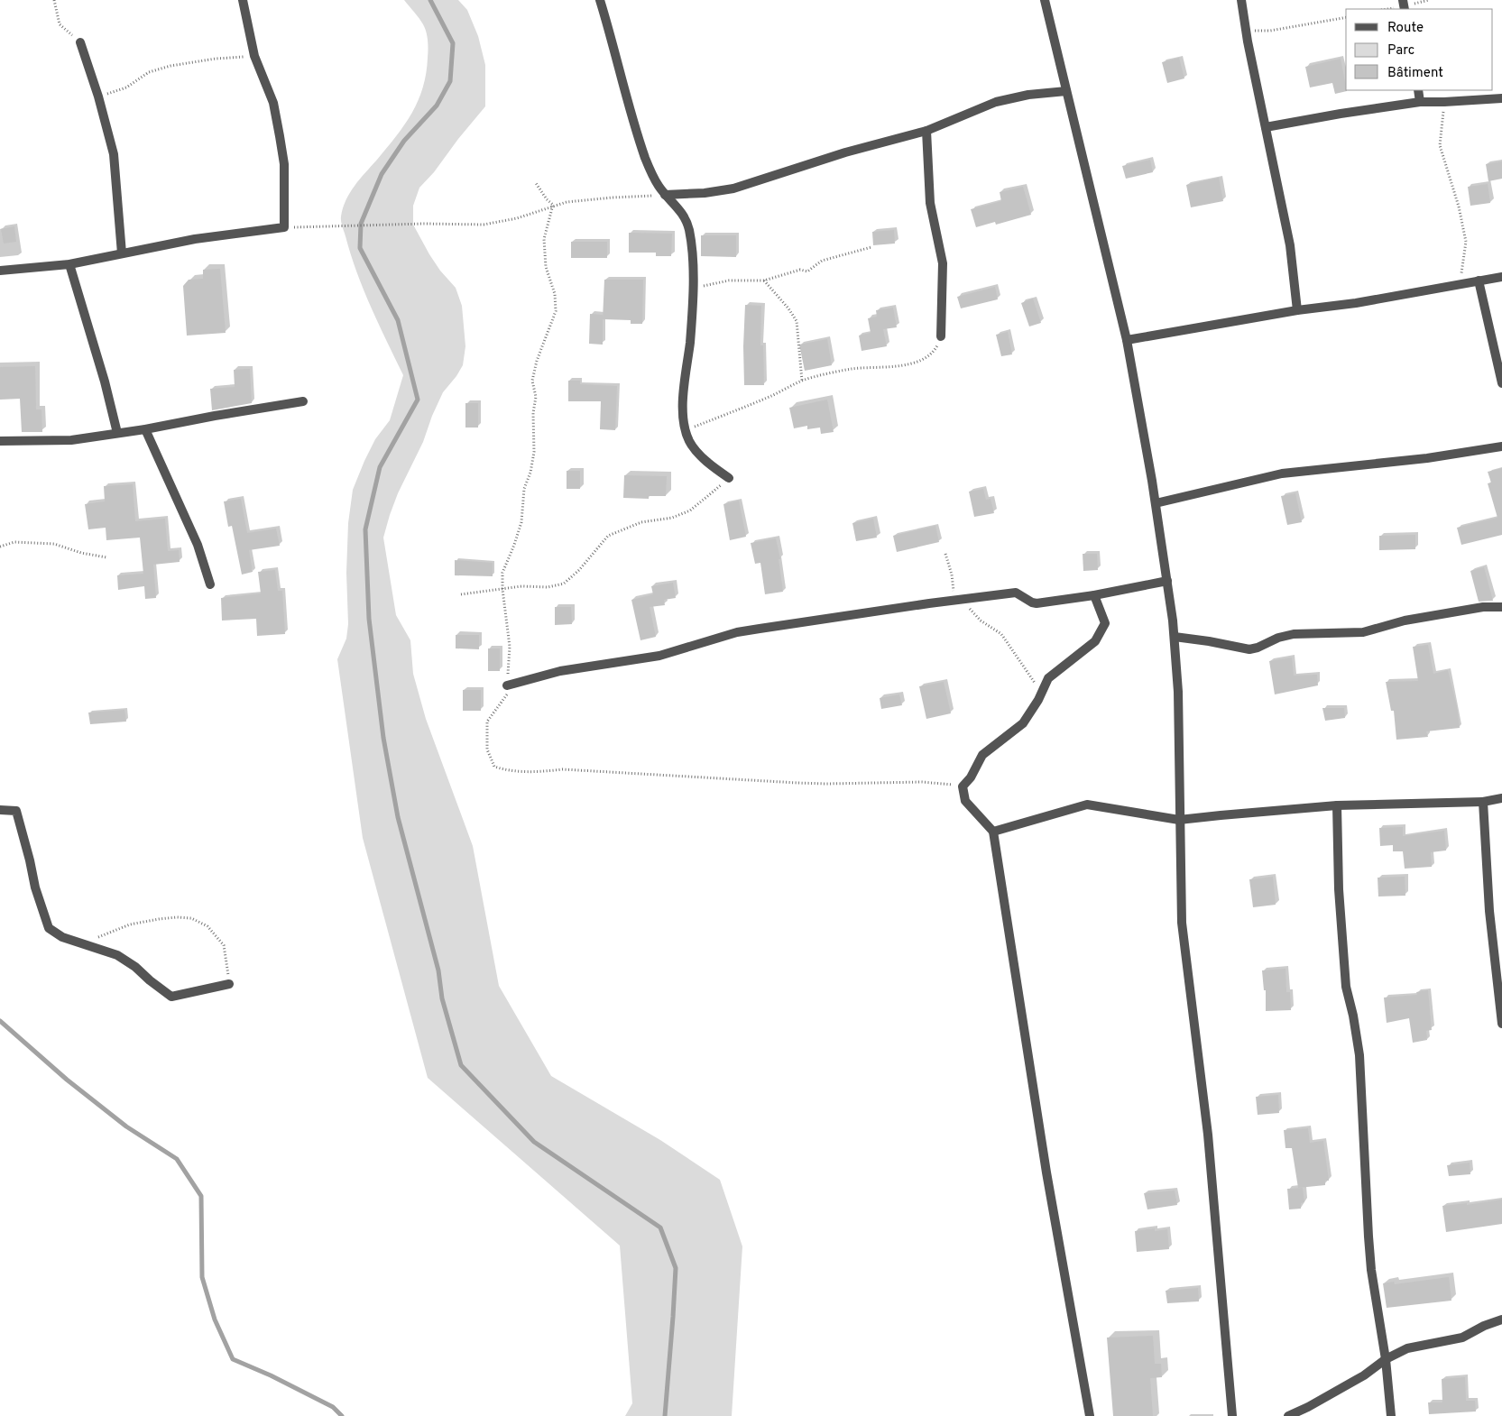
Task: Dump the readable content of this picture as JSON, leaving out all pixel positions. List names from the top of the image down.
{
  "legend": ["Route", "Parc", "Bâtiment"]
}
